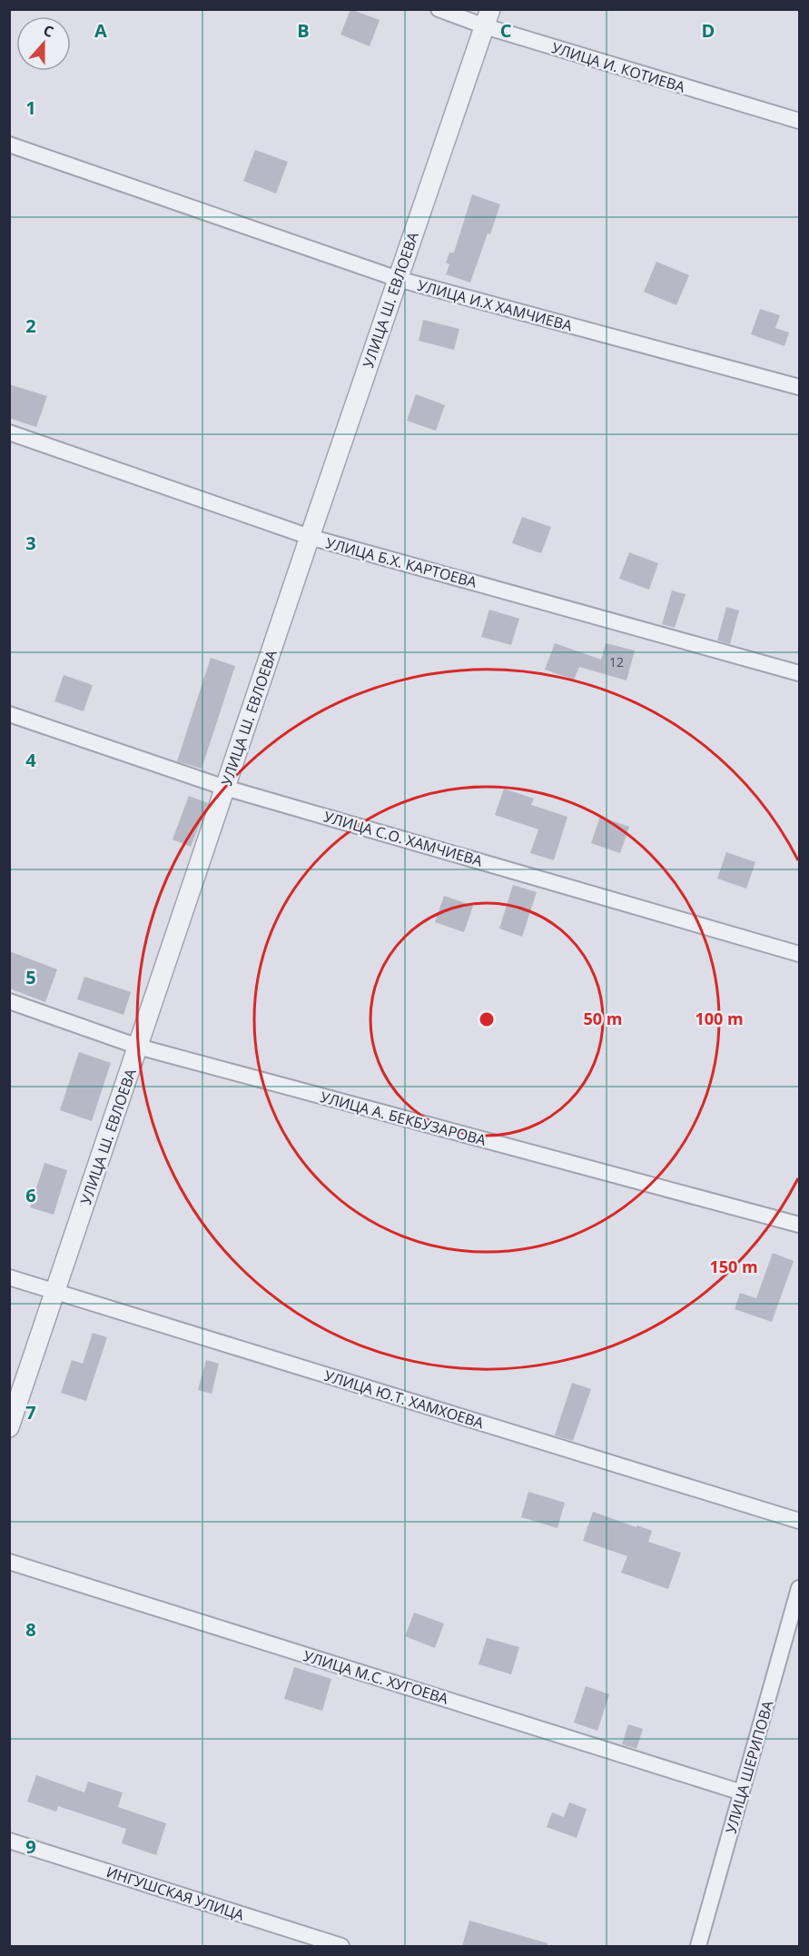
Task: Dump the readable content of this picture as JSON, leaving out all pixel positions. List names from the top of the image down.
{
  "streets": {
    "street": [
      "УЛИЦА И. КОТИЕВА",
      "УЛИЦА Ш. ЕВЛОЕВА",
      "УЛИЦА И.Х ХАМЧИЕВА",
      "УЛИЦА Б.Х. КАРТОЕВА",
      "УЛИЦА С.О. ХАМЧИЕВА",
      "УЛИЦА А. БЕКБУЗАРОВА",
      "УЛИЦА Ю.Т. ХАМХОЕВА",
      "УЛИЦА М.С. ХУГОЕВА",
      "УЛИЦА ШЕРИПОВА",
      "ИНГУШСКАЯ УЛИЦА"
    ]
  },
  "crossings": [
    ["УЛИЦА И. КОТИЕВА", "УЛИЦА Ш. ЕВЛОЕВА"],
    ["УЛИЦА Ш. ЕВЛОЕВА", "УЛИЦА И.Х ХАМЧИЕВА"],
    ["УЛИЦА Ш. ЕВЛОЕВА", "УЛИЦА Б.Х. КАРТОЕВА"],
    ["УЛИЦА Ш. ЕВЛОЕВА", "УЛИЦА С.О. ХАМЧИЕВА"],
    ["УЛИЦА Ш. ЕВЛОЕВА", "УЛИЦА А. БЕКБУЗАРОВА"],
    ["УЛИЦА Ш. ЕВЛОЕВА", "УЛИЦА Ю.Т. ХАМХОЕВА"],
    ["УЛИЦА М.С. ХУГОЕВА", "УЛИЦА ШЕРИПОВА"]
  ],
  "house_numbers": ["12"],
  "north": "top",
  "grid": {
    "columns": [
      "A",
      "B",
      "C",
      "D"
    ],
    "rows": [
      "1",
      "2",
      "3",
      "4",
      "5",
      "6",
      "7",
      "8",
      "9"
    ]
  },
  "rings": ["50 m", "100 m", "150 m"]
}
